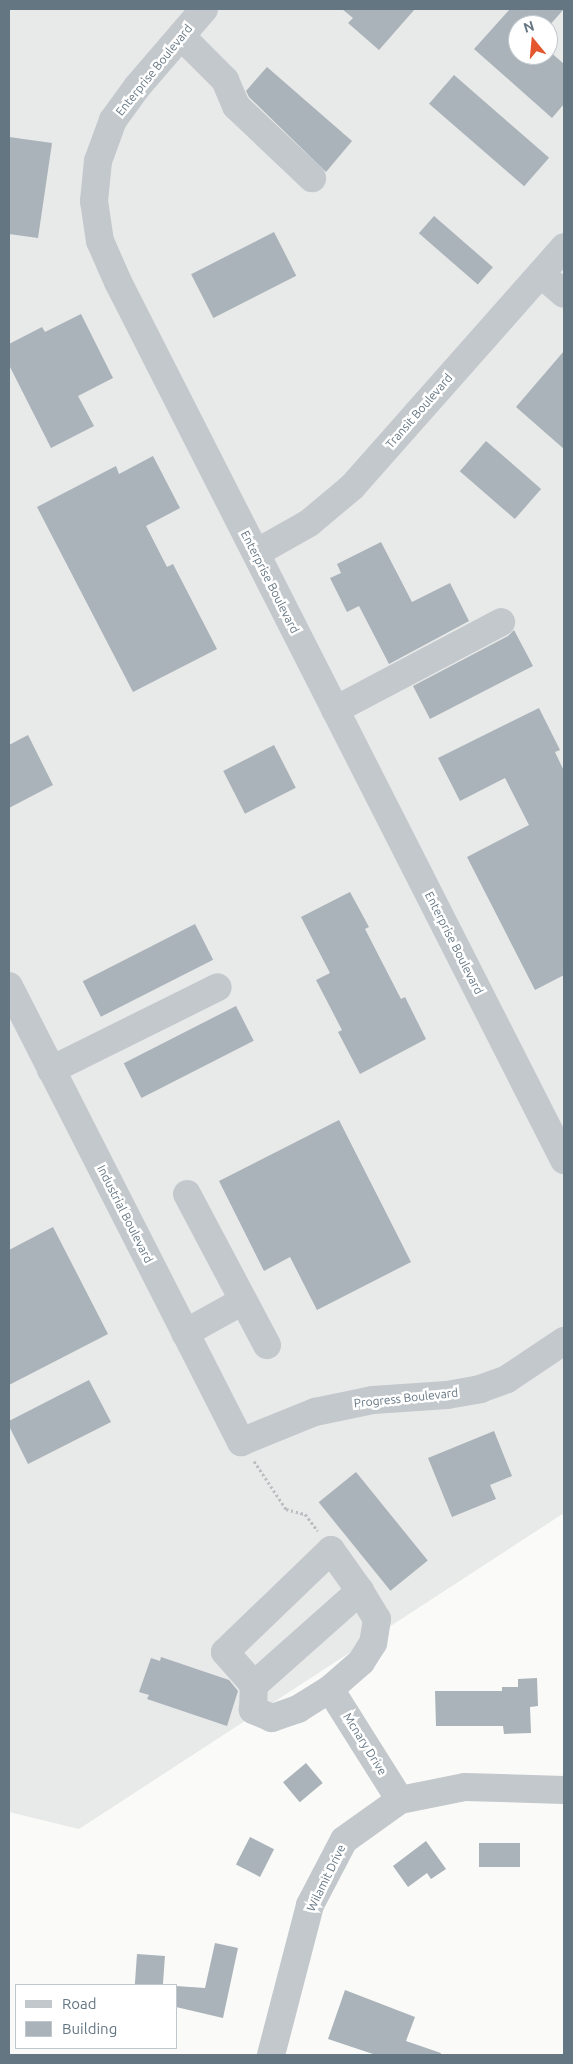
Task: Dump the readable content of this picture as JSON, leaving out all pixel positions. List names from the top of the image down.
{
  "streets": {
    "street": [
      "Enterprise Boulevard",
      "Transit Boulevard",
      "Industrial Boulevard",
      "Progress Boulevard",
      "Mcnary Drive",
      "Wilamit Drive"
    ]
  },
  "crossings": [
    ["Enterprise Boulevard", "Transit Boulevard"],
    ["Industrial Boulevard", "Progress Boulevard"],
    ["Mcnary Drive", "Wilamit Drive"]
  ],
  "legend": ["Road", "Building"],
  "north": "top"
}
